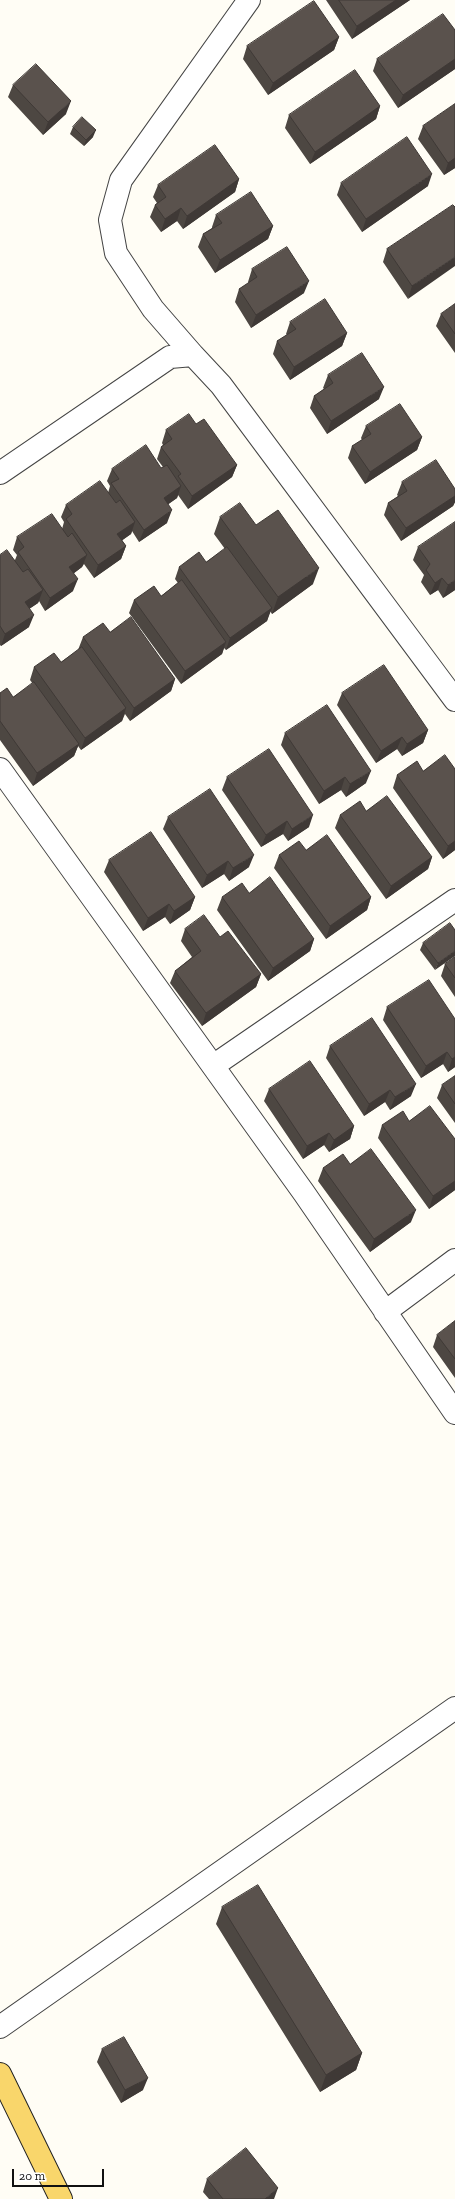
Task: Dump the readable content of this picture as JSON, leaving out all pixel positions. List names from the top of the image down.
{
  "scale_bar": "20 m"
}
